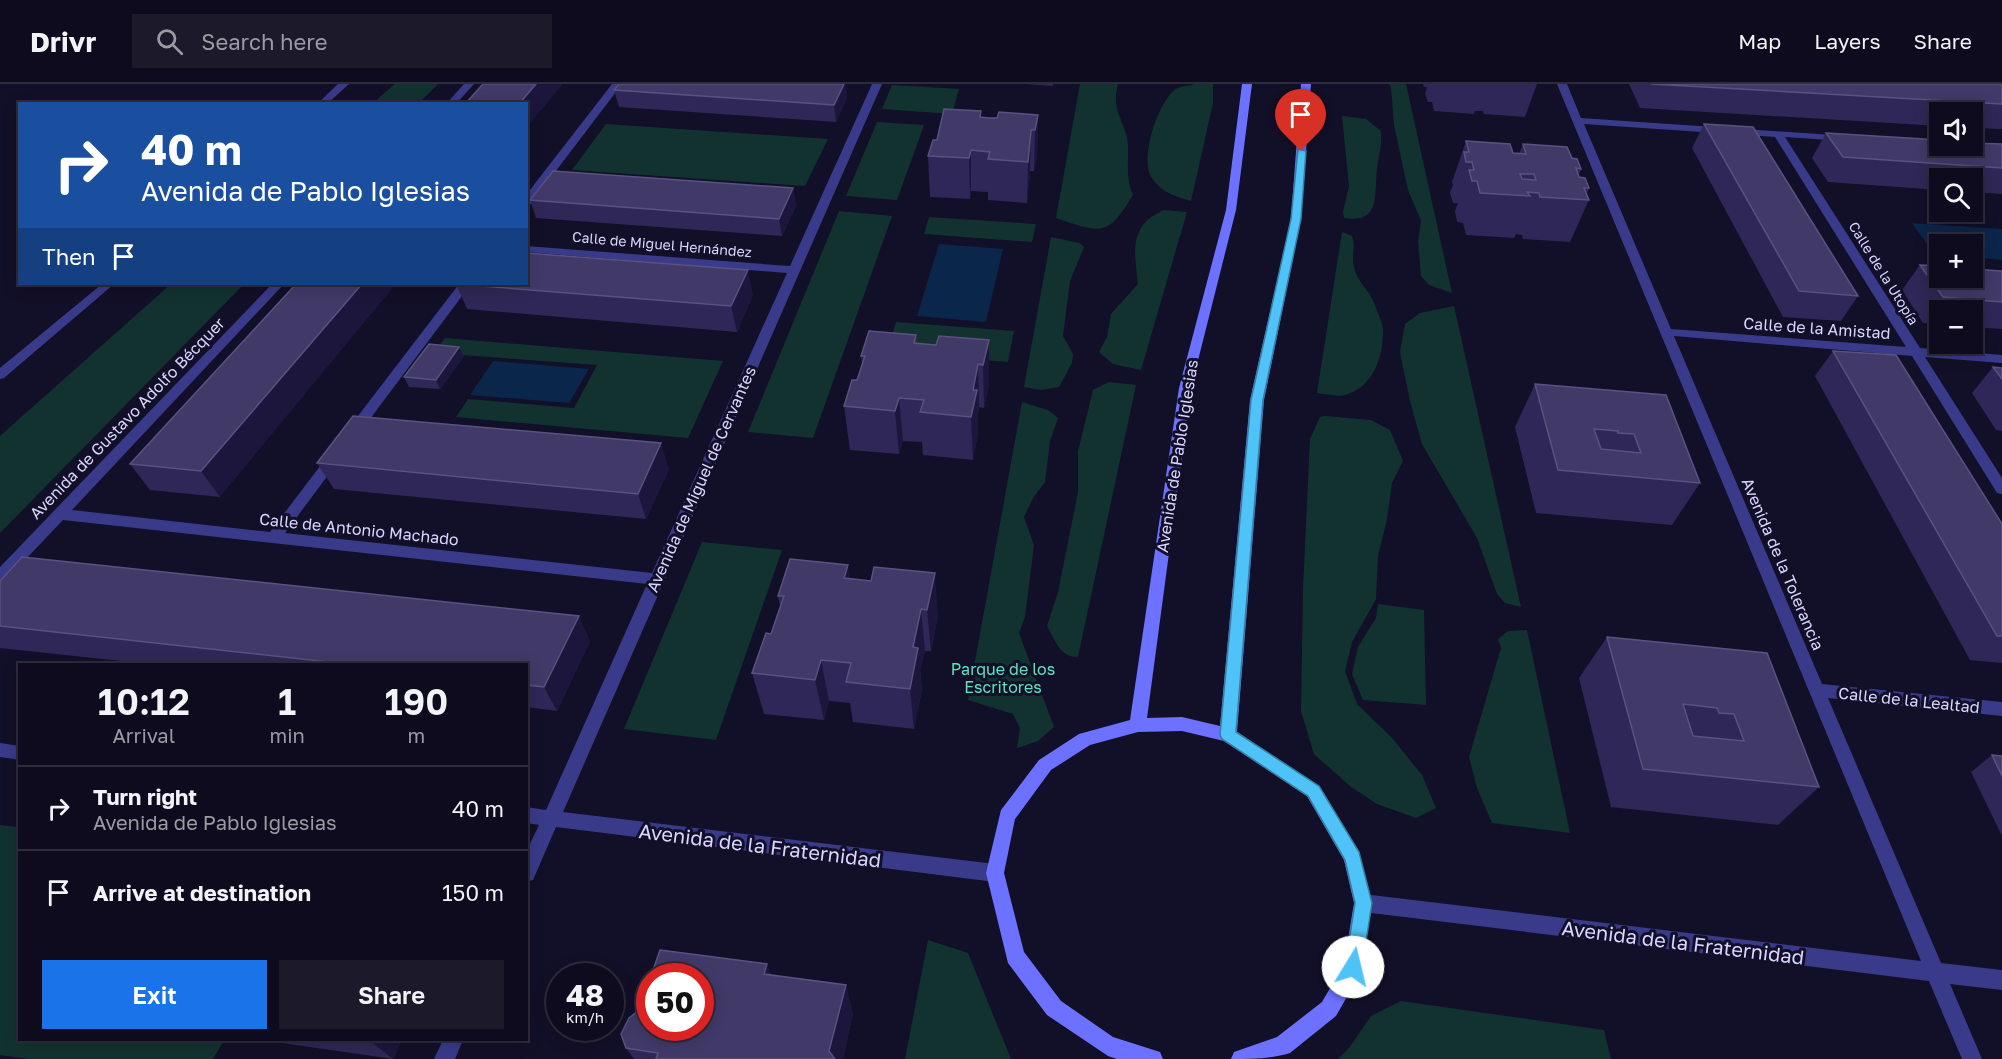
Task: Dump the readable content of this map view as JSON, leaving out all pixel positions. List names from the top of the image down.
{
  "streets": {
    "main road": ["Avenida de Pablo Iglesias"],
    "street": [
      "Calle de Miguel Hernández",
      "Calle de la Utopía",
      "Calle de la Amistad",
      "Avenida de Gustavo Adolfo Bécquer",
      "Avenida de Miguel de Cervantes",
      "Calle de Antonio Machado",
      "Avenida de la Tolerancia",
      "Calle de la Lealtad",
      "Avenida de la Fraternidad"
    ]
  },
  "crossings": [
    ["Calle de Miguel Hernández", "Avenida de Miguel de Cervantes"],
    ["Calle de la Utopía", "Calle de la Amistad"],
    ["Calle de la Amistad", "Avenida de la Tolerancia"],
    ["Avenida de Gustavo Adolfo Bécquer", "Calle de Antonio Machado"],
    ["Avenida de Miguel de Cervantes", "Calle de Antonio Machado"],
    ["Avenida de Miguel de Cervantes", "Avenida de la Fraternidad"],
    ["Avenida de la Tolerancia", "Calle de la Lealtad"],
    ["Avenida de la Tolerancia", "Avenida de la Fraternidad"]
  ],
  "parks": ["Parque de los Escritores"],
  "page": {
    "header": "Drivr",
    "search": "Search here",
    "nav": ["Map", "Layers", "Share"],
    "map_buttons": ["+", "−"],
    "turn": ["40 m", "Avenida de Pablo Iglesias"],
    "then": "Then",
    "eta": [
      "10:12",
      "Arrival",
      "1",
      "min",
      "190",
      "m"
    ],
    "list": [
      {
        "name": "Turn right",
        "note": "Avenida de Pablo Iglesias",
        "value": "40 m"
      },
      {
        "name": "Arrive at destination",
        "value": "150 m"
      }
    ],
    "buttons": ["Exit", "Share"],
    "speed": "48 km/h",
    "limit": "50"
  }
}
